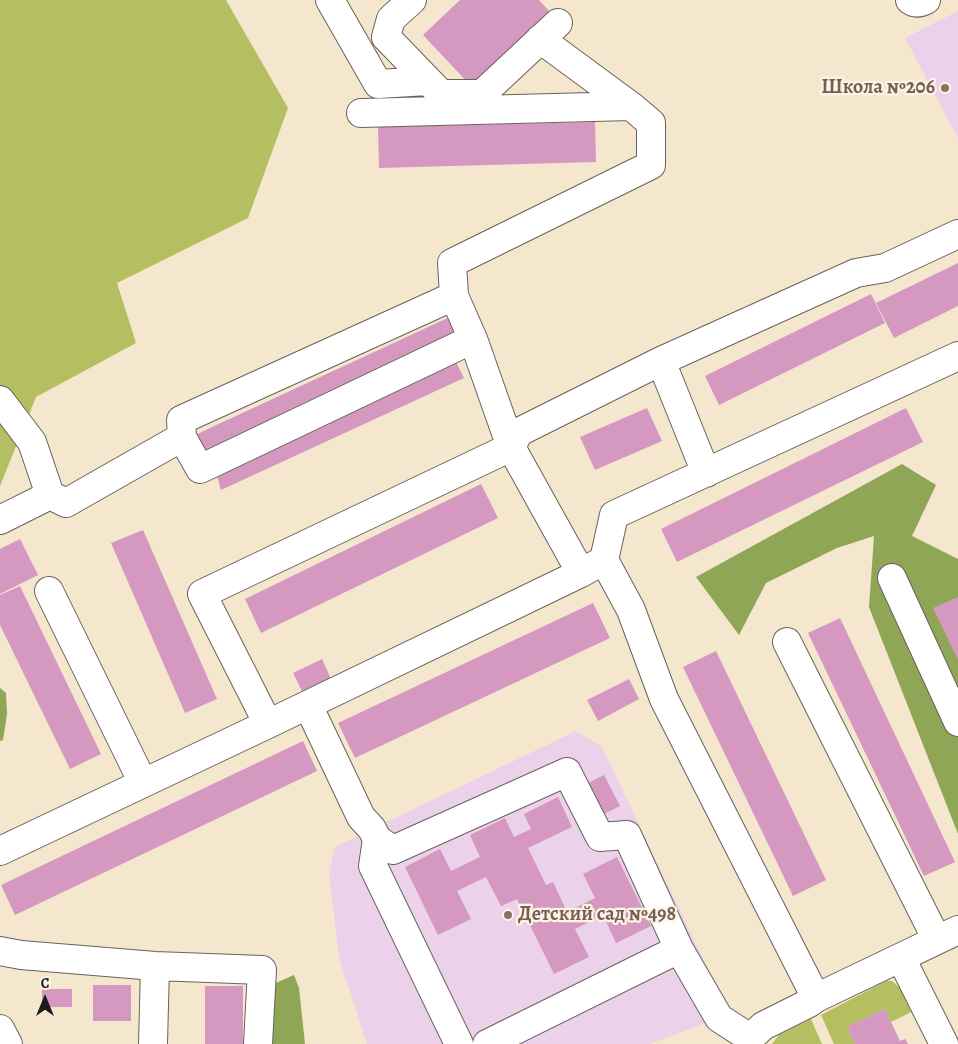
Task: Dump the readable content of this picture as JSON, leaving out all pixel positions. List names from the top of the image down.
{
  "places": ["Школа №206", "Детский сад №498"],
  "north": "top"
}
